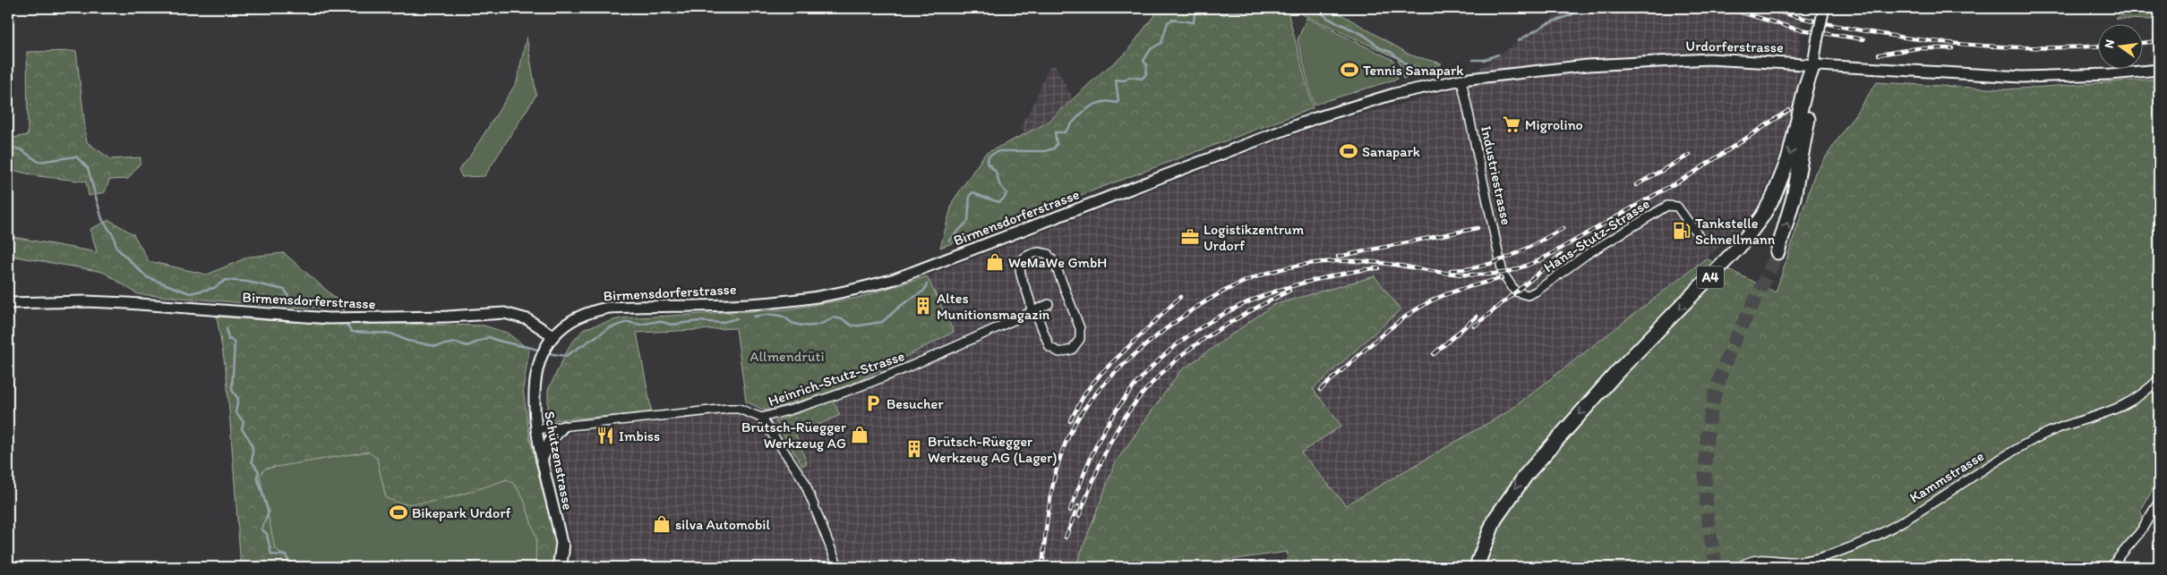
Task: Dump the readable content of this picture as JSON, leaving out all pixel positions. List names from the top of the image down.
{
  "streets": {
    "highway": ["A4"],
    "main road": ["Urdorferstrasse", "Birmensdorferstrasse", "Schützenstrasse"],
    "street": [
      "Industriestrasse",
      "Hans-Stutz-Strasse",
      "Heinrich-Stutz-Strasse",
      "Kammstrasse"
    ]
  },
  "crossings": [
    ["Urdorferstrasse", "Industriestrasse"],
    ["Urdorferstrasse", "Birmensdorferstrasse"],
    ["Urdorferstrasse", "A4"],
    ["Industriestrasse", "Hans-Stutz-Strasse"],
    ["Birmensdorferstrasse", "Schützenstrasse"],
    ["Heinrich-Stutz-Strasse", "Schützenstrasse"]
  ],
  "parks": ["Allmendrüti"],
  "places": {
    "sports": ["Tennis Sanapark", "Sanapark", "Bikepark Urdorf"],
    "supermarket": ["Migrolino"],
    "fuel station": ["Tankstelle Schnellmann"],
    "office": ["Logistikzentrum Urdorf"],
    "shop": ["WeMaWe GmbH", "Brütsch-Rüegger Werkzeug AG", "silva Automobil"],
    "building": ["Altes Munitionsmagazin", "Brütsch-Rüegger Werkzeug AG (Lager)"],
    "parking": ["Besucher"],
    "restaurant": ["Imbiss"]
  },
  "north": "left"
}
